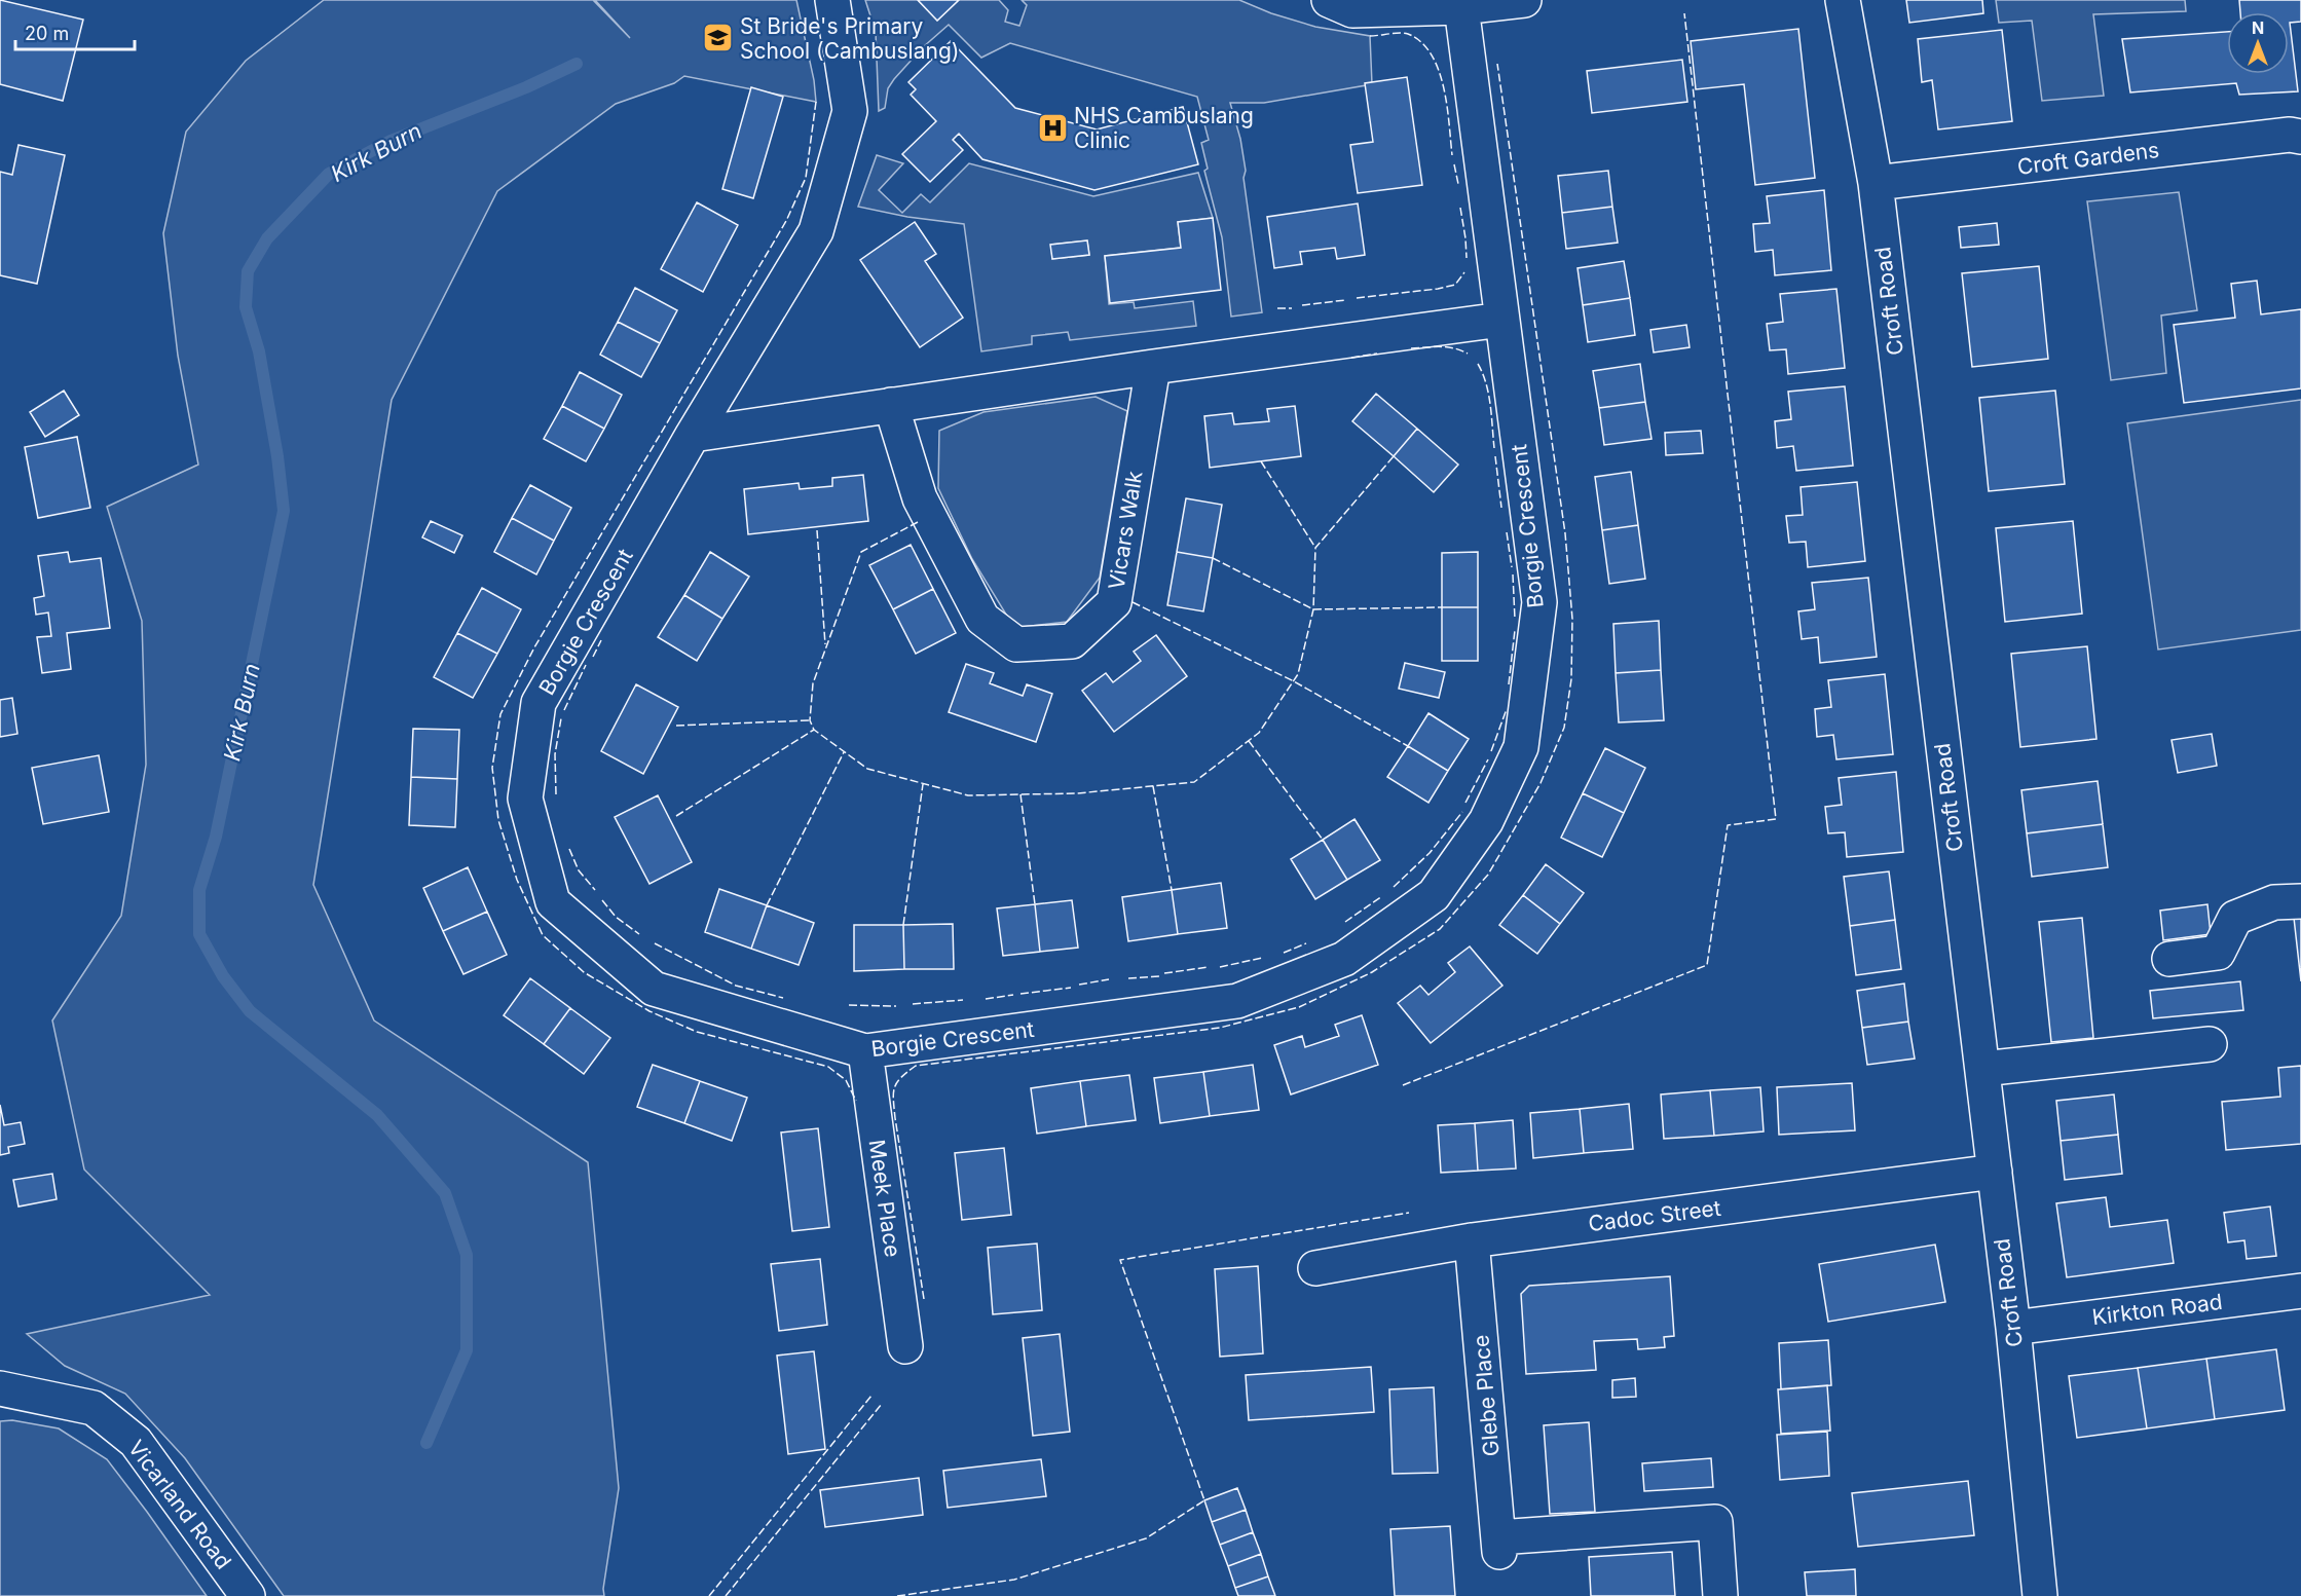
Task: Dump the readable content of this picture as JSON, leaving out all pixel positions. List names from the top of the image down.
{
  "streets": {
    "street": [
      "Croft Gardens",
      "Croft Road",
      "Borgie Crescent",
      "Vicars Walk",
      "Meek Place",
      "Cadoc Street",
      "Kirkton Road",
      "Glebe Place",
      "Vicarland Road"
    ]
  },
  "crossings": [
    ["Croft Gardens", "Croft Road"],
    ["Croft Road", "Cadoc Street"],
    ["Croft Road", "Kirkton Road"],
    ["Borgie Crescent", "Meek Place"],
    ["Cadoc Street", "Glebe Place"]
  ],
  "water": ["Kirk Burn"],
  "places": {
    "school or university": ["St Bride's Primary School (Cambuslang)"],
    "hospital": ["NHS Cambuslang Clinic"]
  },
  "scale_bar": "20 m",
  "north": "top"
}
